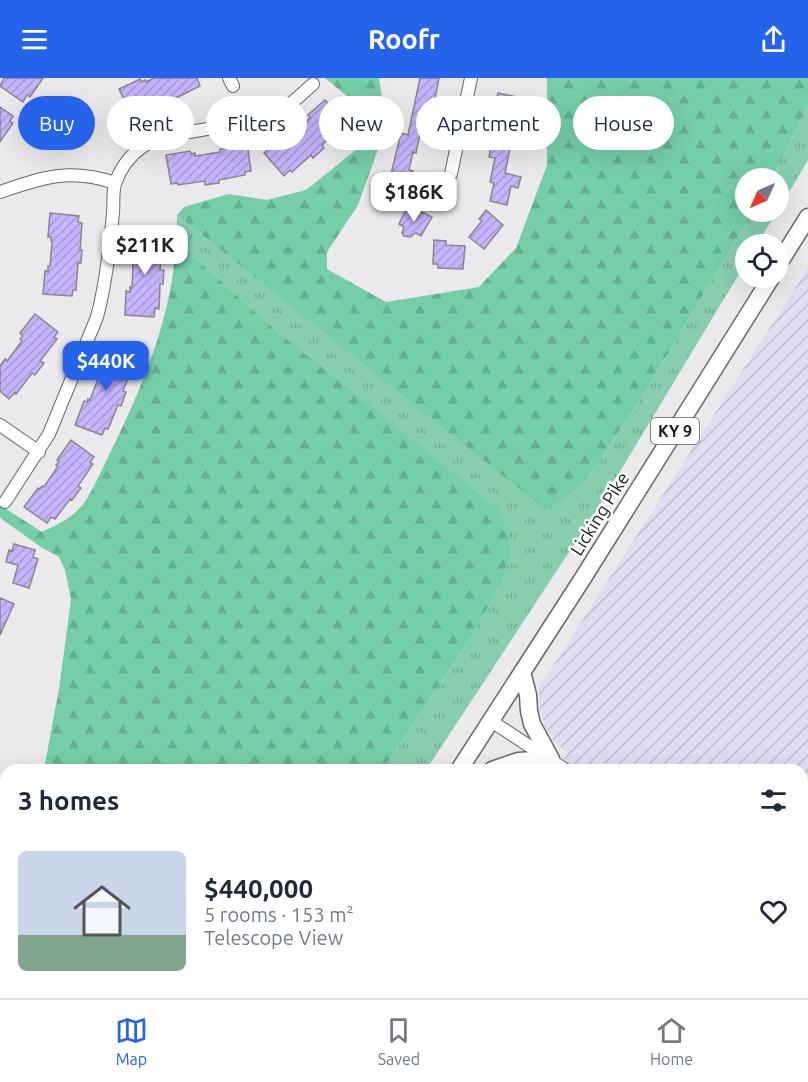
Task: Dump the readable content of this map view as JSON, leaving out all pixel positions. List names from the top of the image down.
{
  "streets": {
    "main road": ["KY 9", "Licking Pike"]
  },
  "north": "bottom left",
  "page": {
    "header": "Roofr",
    "chip": [
      "Buy",
      "Rent",
      "Filters",
      "New",
      "Apartment",
      "House"
    ],
    "price": ["$186K", "$211K", "$440K"],
    "heading": "3 homes",
    "list": [
      {
        "name": "$440,000",
        "note": "5 rooms · 153 m² · Telescope View"
      }
    ],
    "tabs": ["Map", "Saved", "Home"]
  }
}
